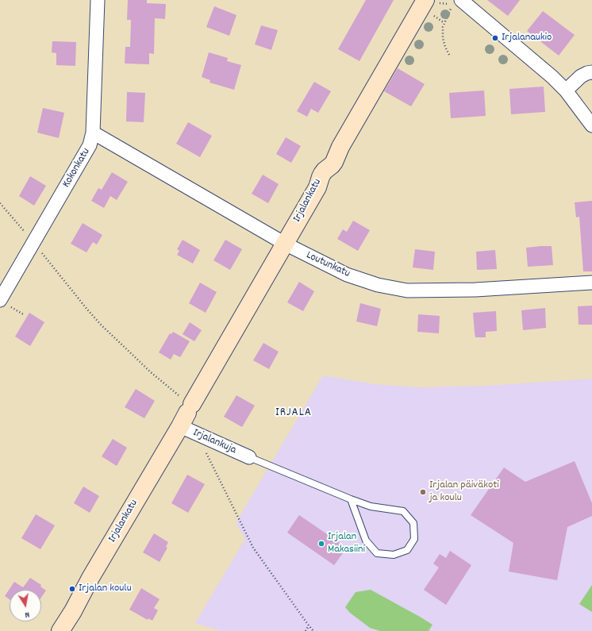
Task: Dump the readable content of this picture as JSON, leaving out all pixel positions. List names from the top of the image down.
{
  "streets": {
    "street": [
      "Kokonkatu",
      "Irjalankatu",
      "Loutunkatu",
      "Irjalankuja"
    ]
  },
  "crossings": [
    ["Kokonkatu", "Loutunkatu"],
    ["Irjalankatu", "Loutunkatu"],
    ["Irjalankatu", "Irjalankuja"]
  ],
  "districts": ["IRJALA"],
  "places": [
    "Irjalanaukio",
    "Irjalan päiväkoti ja koulu",
    "Irjalan Makasiini",
    "Irjalan koulu"
  ],
  "north": "bottom"
}
